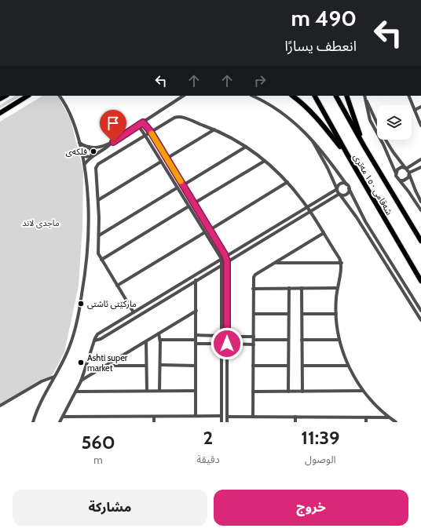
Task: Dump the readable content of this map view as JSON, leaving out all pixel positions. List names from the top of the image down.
{
  "streets": {
    "highway": ["شەقامی ١٥٠ مەتری"]
  },
  "parks": ["ماجدی لاند"],
  "places": ["فلکەی", "مارکێتی ئاشتی", "Ashti super market"],
  "page": {
    "turn": ["490 m", "انعطف يسارًا"],
    "eta": [
      "11:39",
      "الوصول",
      "2",
      "دقيقة",
      "560",
      "m"
    ],
    "buttons": ["خروج", "مشاركة"]
  }
}
